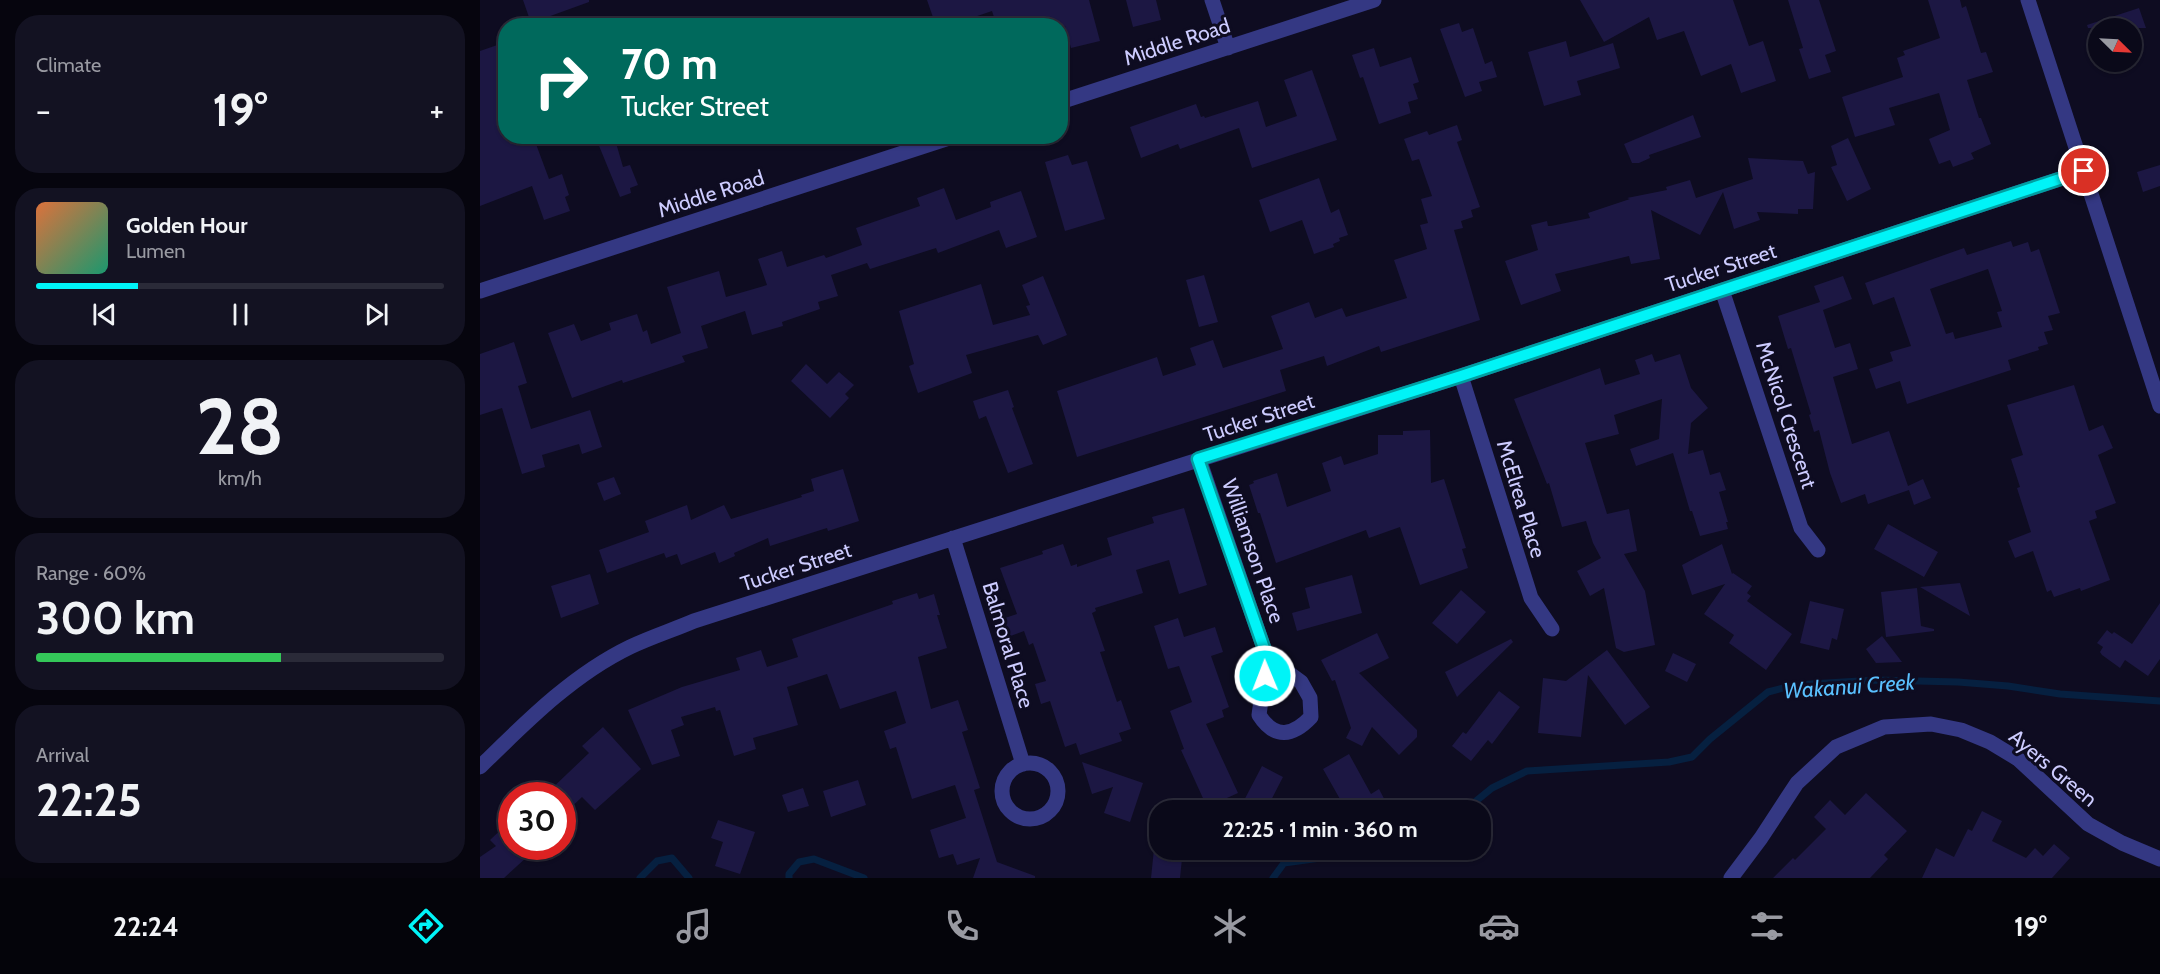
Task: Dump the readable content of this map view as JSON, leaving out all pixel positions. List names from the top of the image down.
{
  "streets": {
    "street": [
      "Middle Road",
      "Tucker Street",
      "McNicol Crescent",
      "McElrea Place",
      "Williamson Place",
      "Balmoral Place",
      "Ayers Green"
    ]
  },
  "crossings": [
    ["Tucker Street", "McNicol Crescent"],
    ["Tucker Street", "McElrea Place"],
    ["Tucker Street", "Williamson Place"],
    ["Tucker Street", "Balmoral Place"]
  ],
  "water": ["Wakanui Creek"],
  "north": "bottom right",
  "page": {
    "tile": [
      "Climate",
      ["28", "km/h"],
      ["Range · 60%", "300 km"],
      ["Arrival", "22:25"]
    ],
    "turn": ["70 m", "Tucker Street"],
    "heat": ["−", "19°", "+"],
    "song": ["Golden Hour", "Lumen"],
    "limit": "30",
    "trip": "22:25 · 1 min · 360 m",
    "tabs": ["22:24", "19°"]
  }
}
